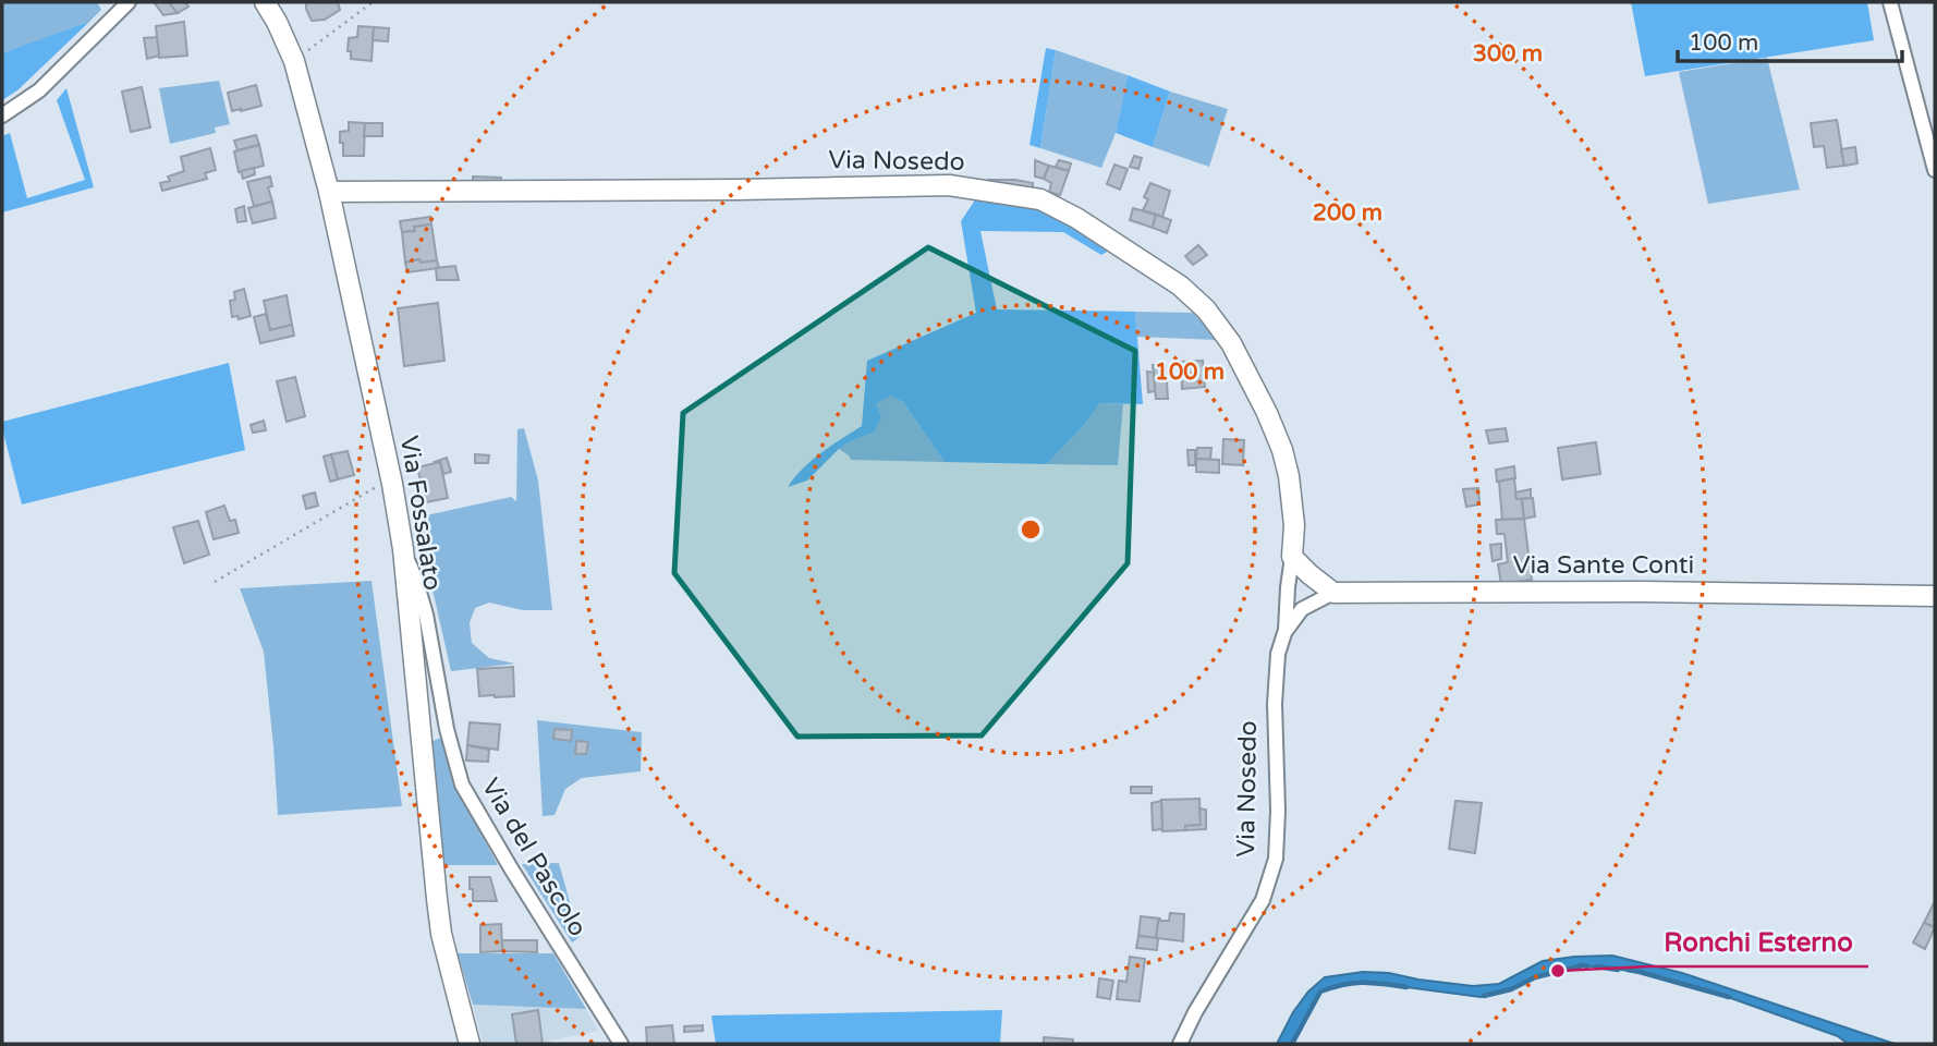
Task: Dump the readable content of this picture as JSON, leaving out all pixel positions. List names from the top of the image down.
{
  "streets": {
    "street": [
      "Via Nosedo",
      "Via Fossalato",
      "Via Sante Conti",
      "Via del Pascolo"
    ]
  },
  "crossings": [
    ["Via Nosedo", "Via Fossalato"],
    ["Via Nosedo", "Via Sante Conti"],
    ["Via Fossalato", "Via del Pascolo"]
  ],
  "places": ["Ronchi Esterno"],
  "scale_bar": "100 m",
  "rings": ["300 m", "200 m", "100 m"]
}
